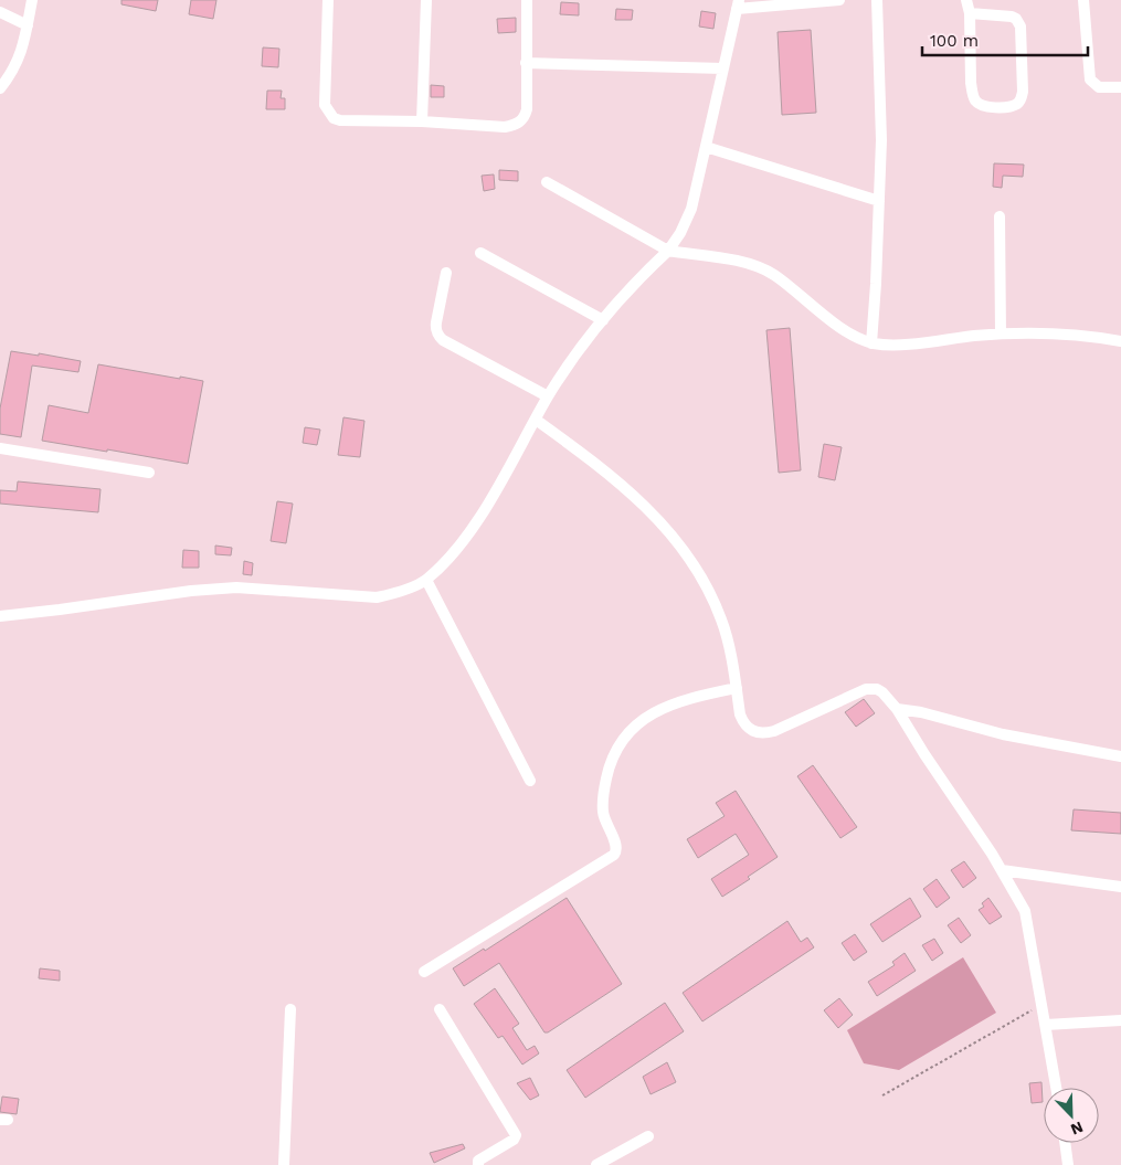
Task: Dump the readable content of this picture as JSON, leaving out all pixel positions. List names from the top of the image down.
{
  "scale_bar": "100 m",
  "north": "bottom right"
}
